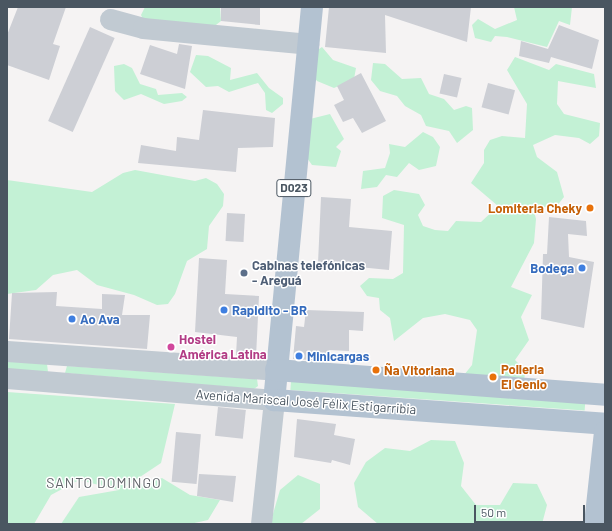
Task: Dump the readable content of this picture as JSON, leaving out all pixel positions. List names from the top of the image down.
{
  "streets": {
    "main road": ["D023", "Avenida Mariscal José Félix Estigarribia"]
  },
  "crossings": [
    ["D023", "Avenida Mariscal José Félix Estigarribia"]
  ],
  "districts": ["SANTO DOMINGO"],
  "places": [
    "Lomiteria Cheky",
    "Bodega",
    "Cabinas telefónicas - Areguá",
    "Rapidito - BR",
    "Ao Ava",
    "Hostel América Latina",
    "Minicargas",
    "Ña Vitoriana",
    "Polleria El Genio"
  ],
  "scale_bar": "50 m"
}
